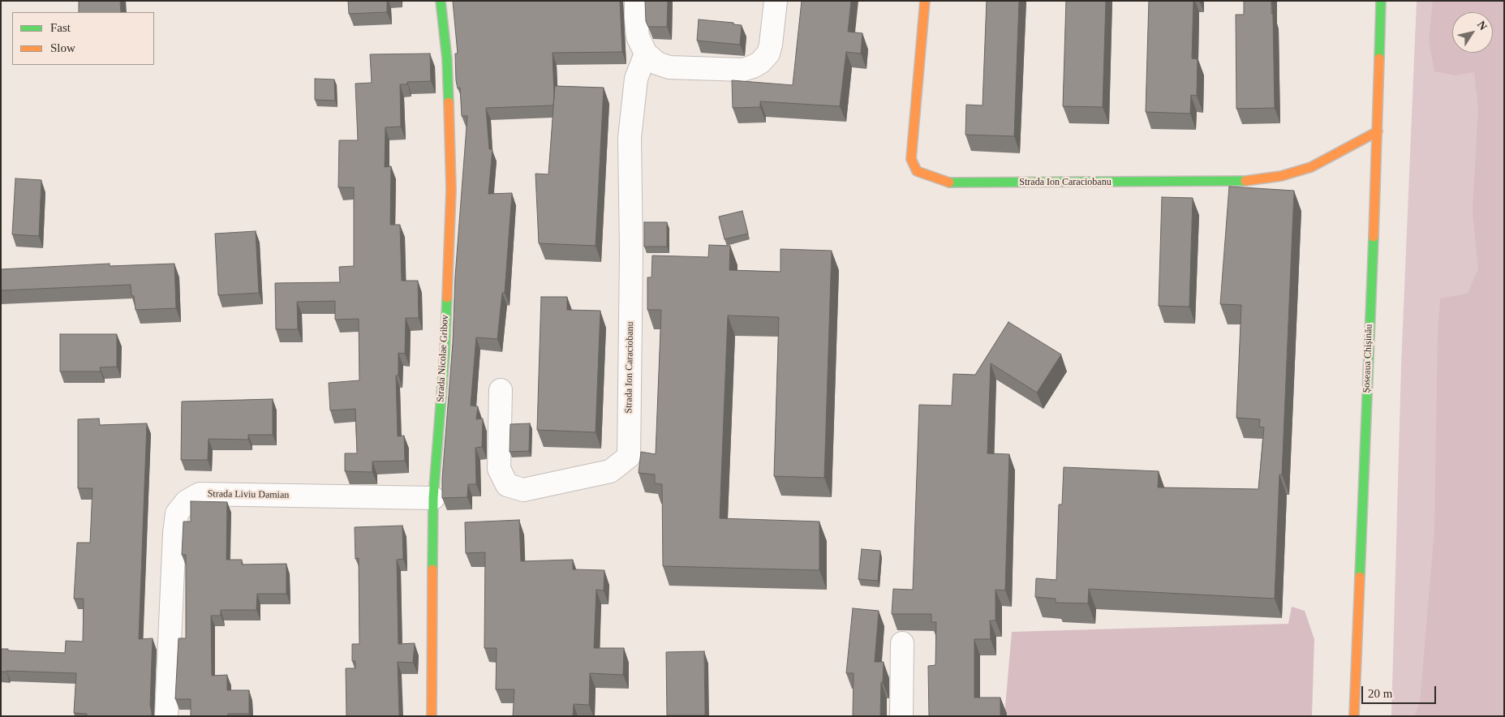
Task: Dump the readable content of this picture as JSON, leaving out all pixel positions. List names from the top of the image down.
{
  "streets": {
    "main road": ["Strada Ion Caraciobanu", "Strada Nicolae Gribov", "Șoseaua Chișinău"],
    "street": ["Strada Liviu Damian"]
  },
  "crossings": [
    ["Strada Ion Caraciobanu", "Șoseaua Chișinău"],
    ["Strada Nicolae Gribov", "Strada Liviu Damian"]
  ],
  "legend": ["Fast", "Slow"],
  "scale_bar": "20 m",
  "north": "top right"
}
